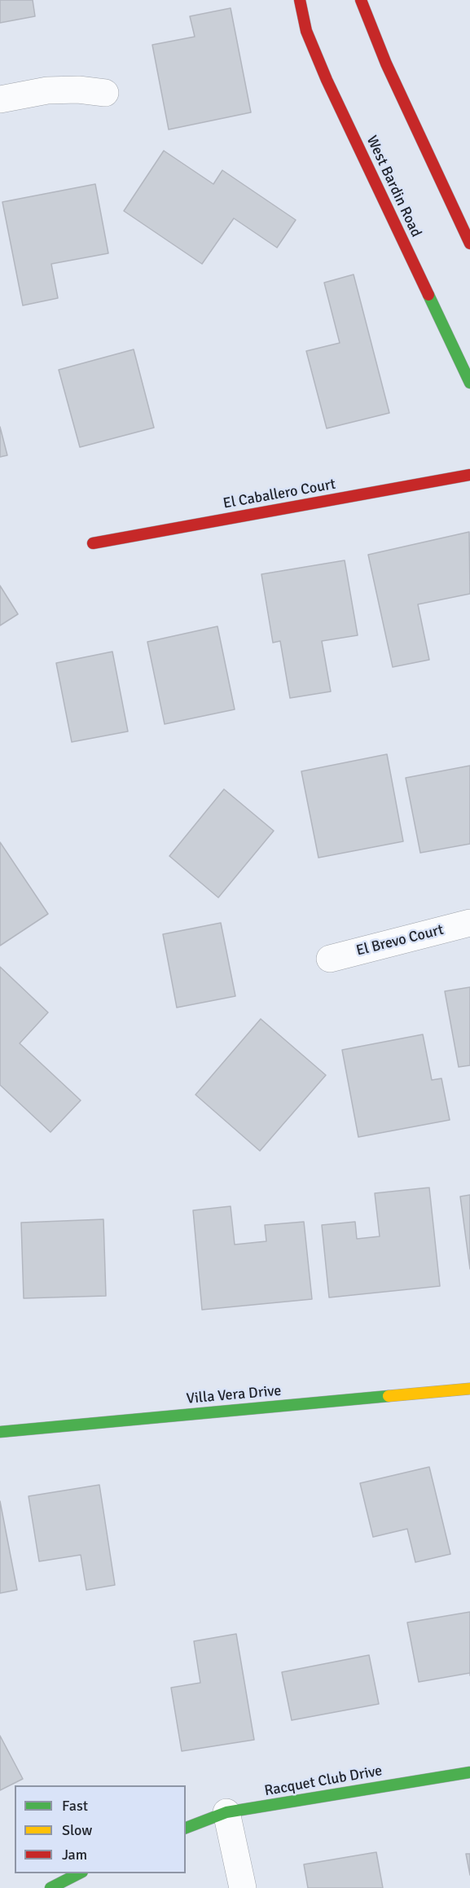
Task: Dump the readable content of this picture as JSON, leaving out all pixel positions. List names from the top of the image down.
{
  "streets": {
    "street": [
      "West Bardin Road",
      "El Caballero Court",
      "El Brevo Court",
      "Villa Vera Drive",
      "Racquet Club Drive"
    ]
  },
  "legend": ["Fast", "Slow", "Jam"]
}
